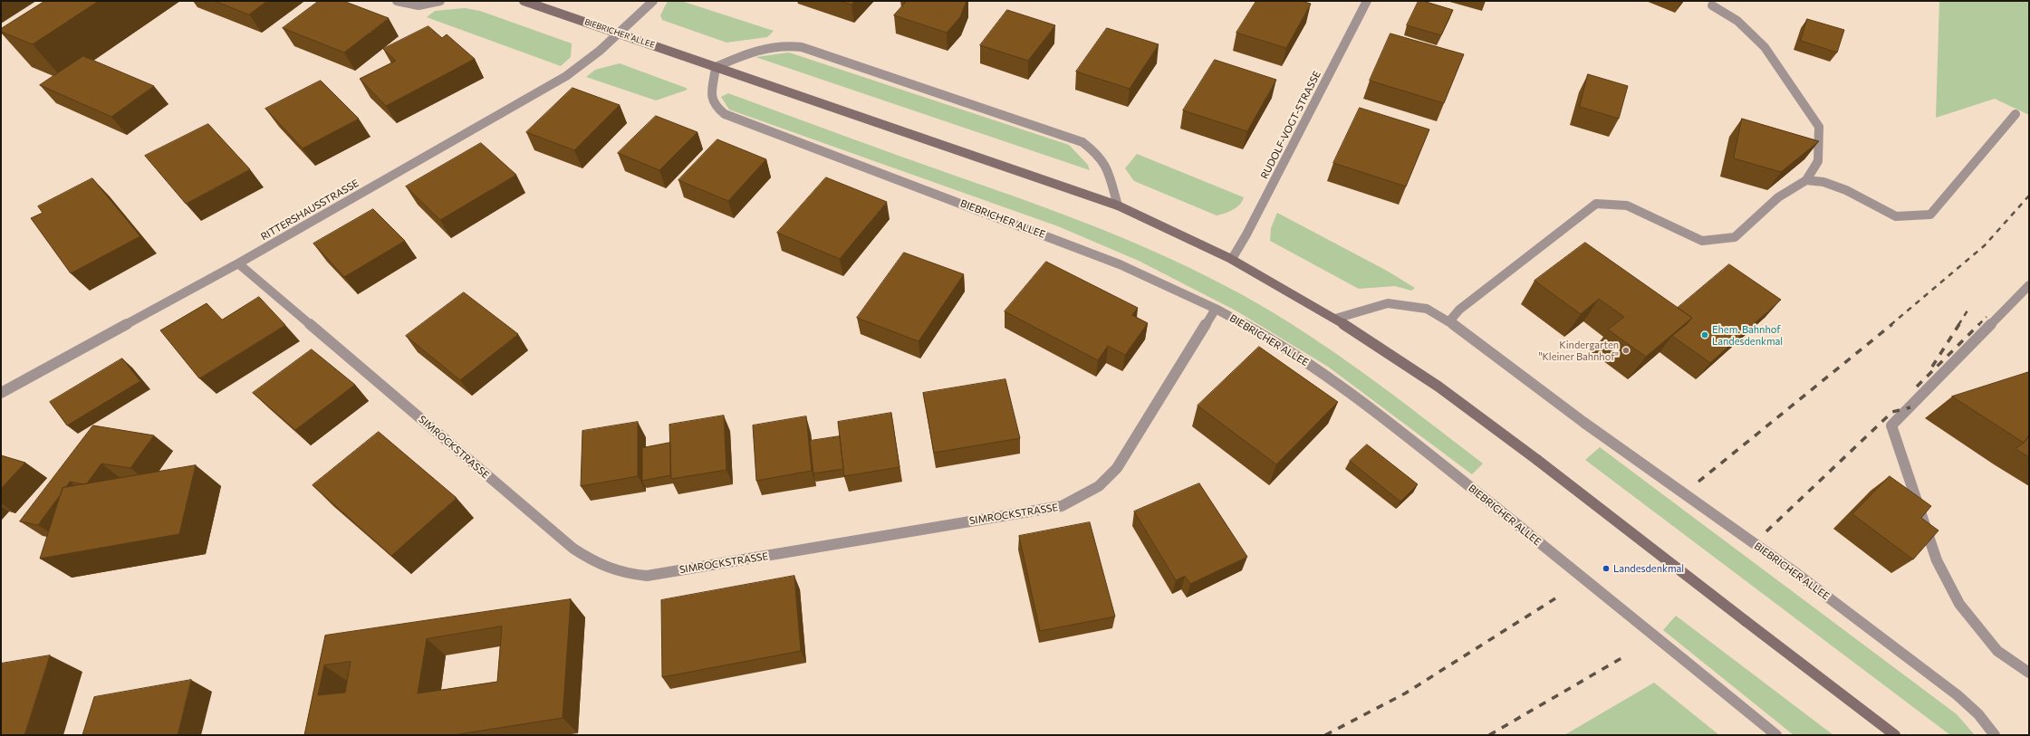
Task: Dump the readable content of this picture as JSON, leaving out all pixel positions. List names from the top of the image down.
{
  "streets": {
    "main road": ["BIEBRICHER ALLEE"],
    "street": ["RUDOLF-VOGT-STRASSE", "RITTERSHAUSSTRASSE", "SIMROCKSTRASSE"]
  },
  "crossings": [
    ["BIEBRICHER ALLEE", "RUDOLF-VOGT-STRASSE"],
    ["BIEBRICHER ALLEE", "RITTERSHAUSSTRASSE"],
    ["BIEBRICHER ALLEE", "SIMROCKSTRASSE"],
    ["RITTERSHAUSSTRASSE", "SIMROCKSTRASSE"]
  ],
  "places": ["Ehem. Bahnhof Landesdenkmal", "Kindergarten \"Kleiner Bahnhof\"", "Landesdenkmal"]
}
